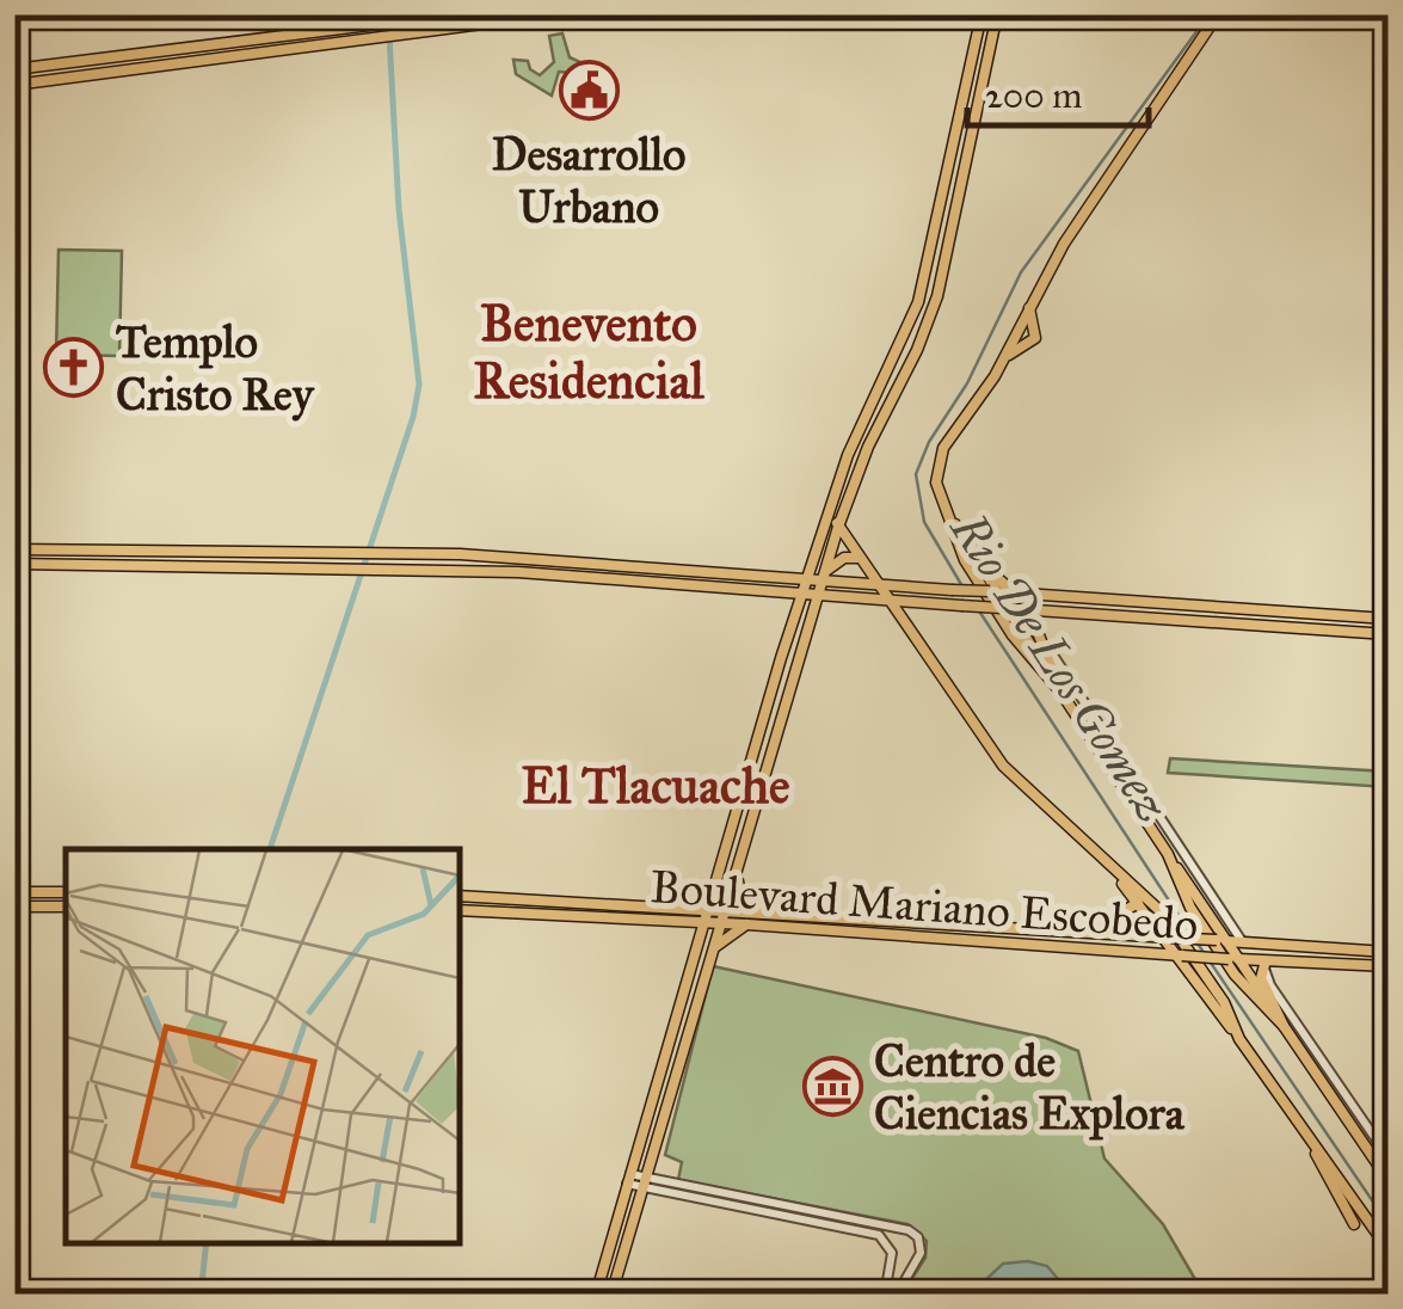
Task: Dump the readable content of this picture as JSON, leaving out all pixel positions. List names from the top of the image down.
{
  "streets": {
    "main road": ["Boulevard Mariano Escobedo"]
  },
  "districts": ["Benevento Residencial", "El Tlacuache"],
  "water": ["Rio De Los Gomez"],
  "places": {
    "public building": ["Desarrollo Urbano"],
    "church": ["Templo Cristo Rey"],
    "museum": ["Centro de Ciencias Explora"]
  },
  "scale_bar": "200 m"
}
